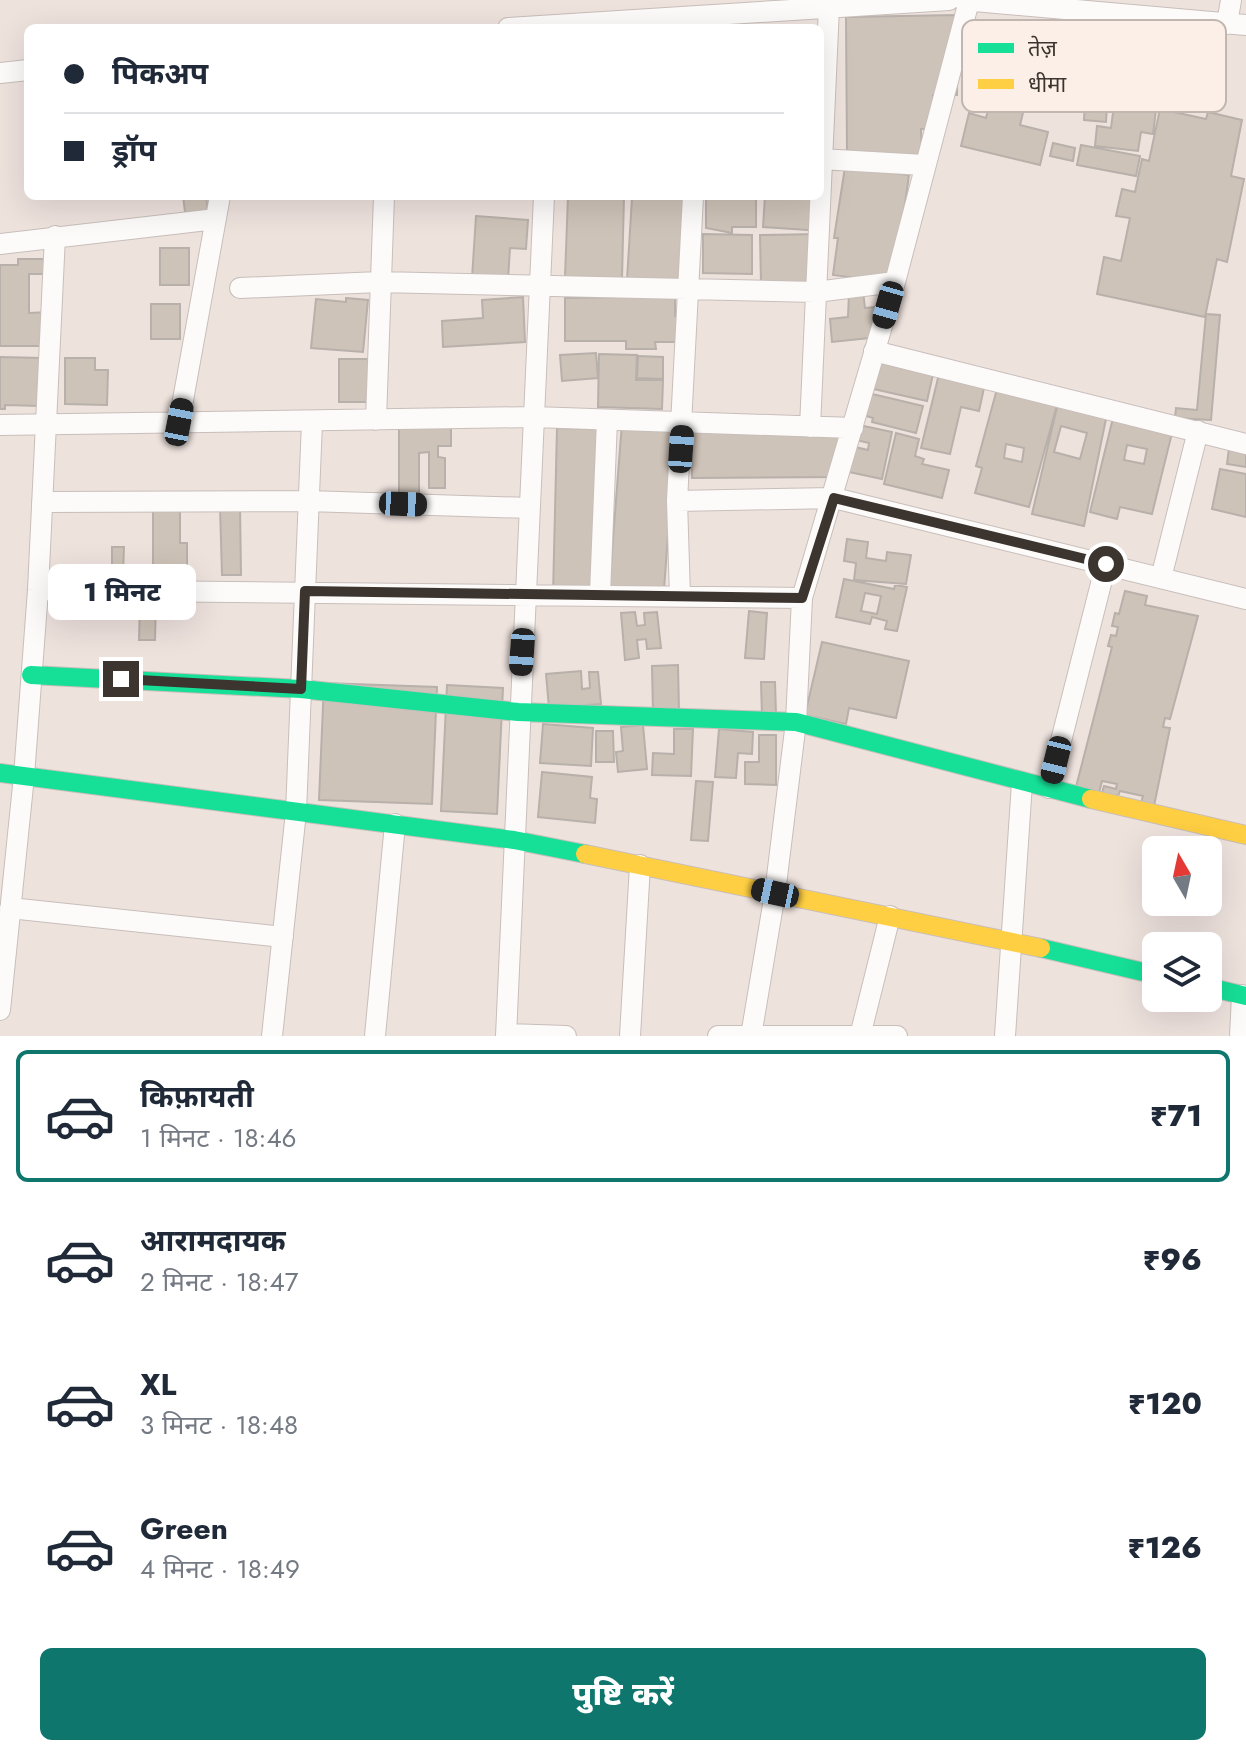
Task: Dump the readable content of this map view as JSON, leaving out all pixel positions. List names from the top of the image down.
{
  "legend": ["तेज़", "धीमा"],
  "north": "top",
  "page": {
    "banner": ["पिकअप", "ड्रॉप"],
    "bubble": "1 मिनट",
    "list": [
      {
        "name": "किफ़ायती",
        "note": "1 मिनट · 18:46",
        "value": "₹71"
      },
      {
        "name": "आरामदायक",
        "note": "2 मिनट · 18:47",
        "value": "₹96"
      },
      {
        "name": "XL",
        "note": "3 मिनट · 18:48",
        "value": "₹120"
      },
      {
        "name": "Green",
        "note": "4 मिनट · 18:49",
        "value": "₹126"
      }
    ],
    "buttons": "पुष्टि करें"
  }
}
